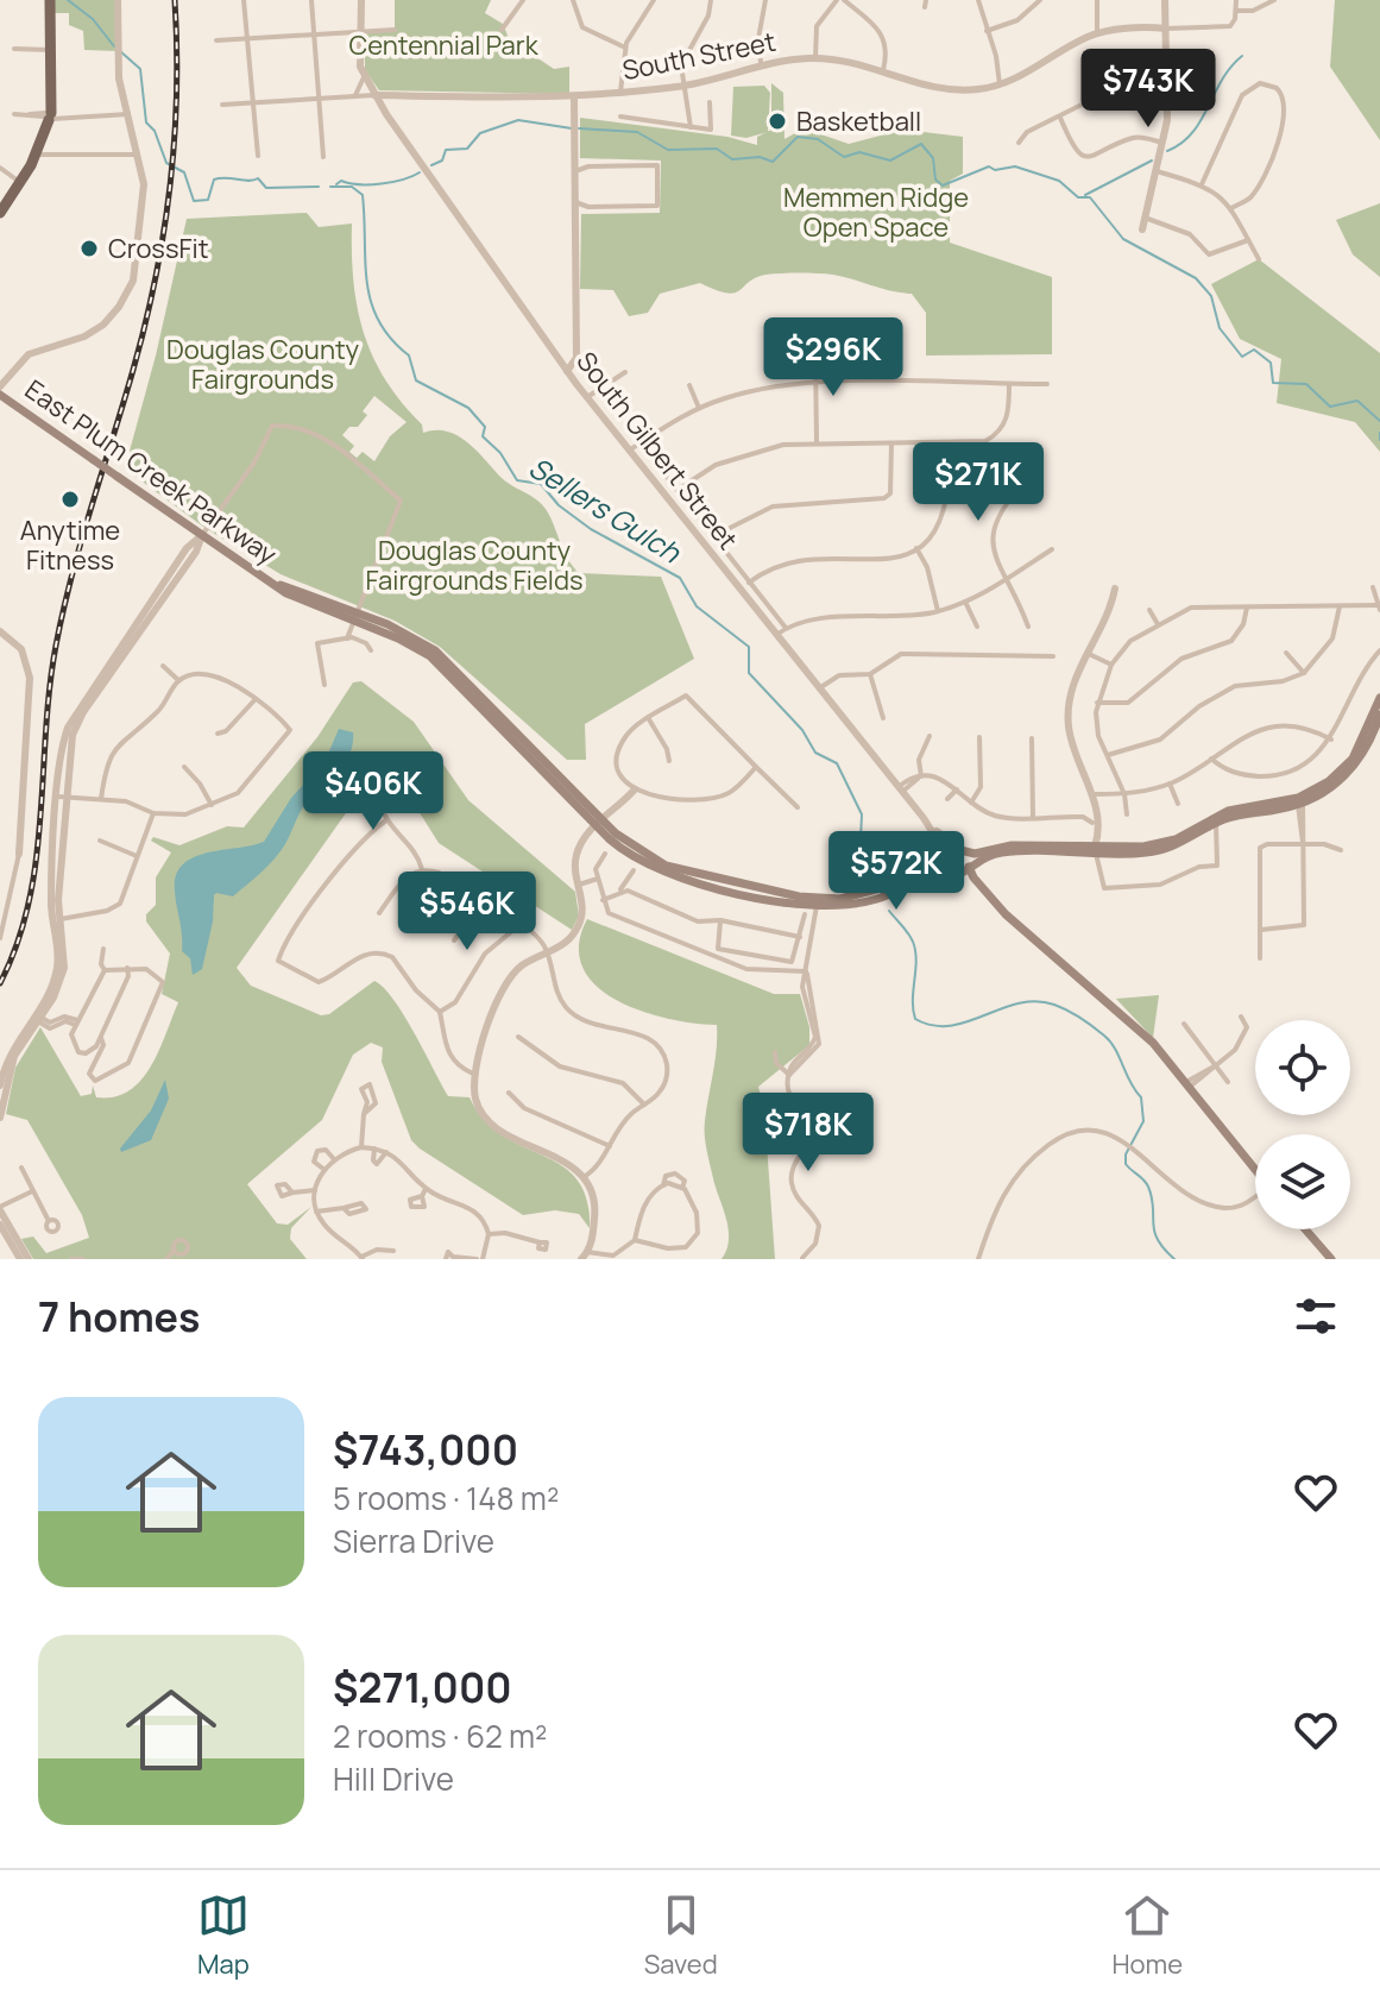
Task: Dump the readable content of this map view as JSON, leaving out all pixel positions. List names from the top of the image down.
{
  "streets": {
    "main road": ["East Plum Creek Parkway"],
    "street": ["South Street", "South Gilbert Street"]
  },
  "crossings": [
    ["South Street", "South Gilbert Street"],
    ["South Gilbert Street", "East Plum Creek Parkway"]
  ],
  "water": ["Sellers Gulch"],
  "parks": [
    "Centennial Park",
    "Memmen Ridge Open Space",
    "Douglas County Fairgrounds",
    "Douglas County Fairgrounds Fields"
  ],
  "places": ["Basketball", "CrossFit", "Anytime Fitness"],
  "page": {
    "price": [
      "$743K",
      "$296K",
      "$271K",
      "$406K",
      "$572K",
      "$546K",
      "$718K"
    ],
    "heading": "7 homes",
    "list": [
      {
        "name": "$743,000",
        "note": "5 rooms · 148 m² · Sierra Drive"
      },
      {
        "name": "$271,000",
        "note": "2 rooms · 62 m² · Hill Drive"
      }
    ],
    "tabs": ["Map", "Saved", "Home"]
  }
}
